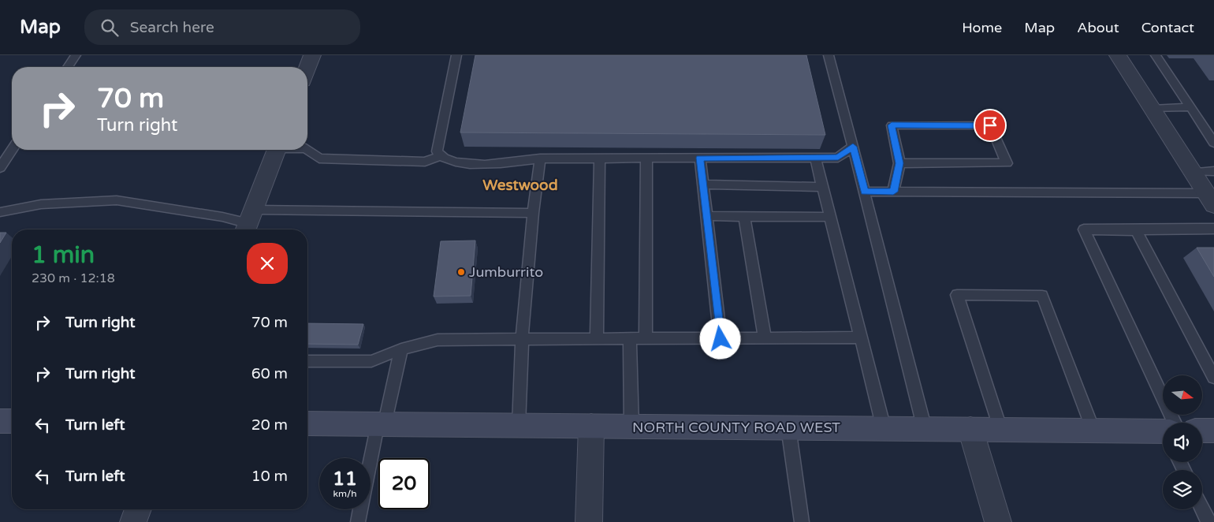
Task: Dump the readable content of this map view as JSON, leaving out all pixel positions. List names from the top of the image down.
{
  "streets": {
    "main road": ["NORTH COUNTY ROAD WEST"]
  },
  "districts": ["Westwood"],
  "places": ["Jumburrito"],
  "north": "right",
  "page": {
    "header": "Map",
    "search": "Search here",
    "nav": [
      "Home",
      "Map",
      "About",
      "Contact"
    ],
    "turn": ["70 m", "Turn right"],
    "heading": ["1 min", "230 m · 12:18"],
    "list": [
      {
        "name": "Turn right",
        "value": "70 m"
      },
      {
        "name": "Turn right",
        "value": "60 m"
      },
      {
        "name": "Turn left",
        "value": "20 m"
      },
      {
        "name": "Turn left",
        "value": "10 m"
      }
    ],
    "speed": "11 km/h",
    "limit": "20"
  }
}
